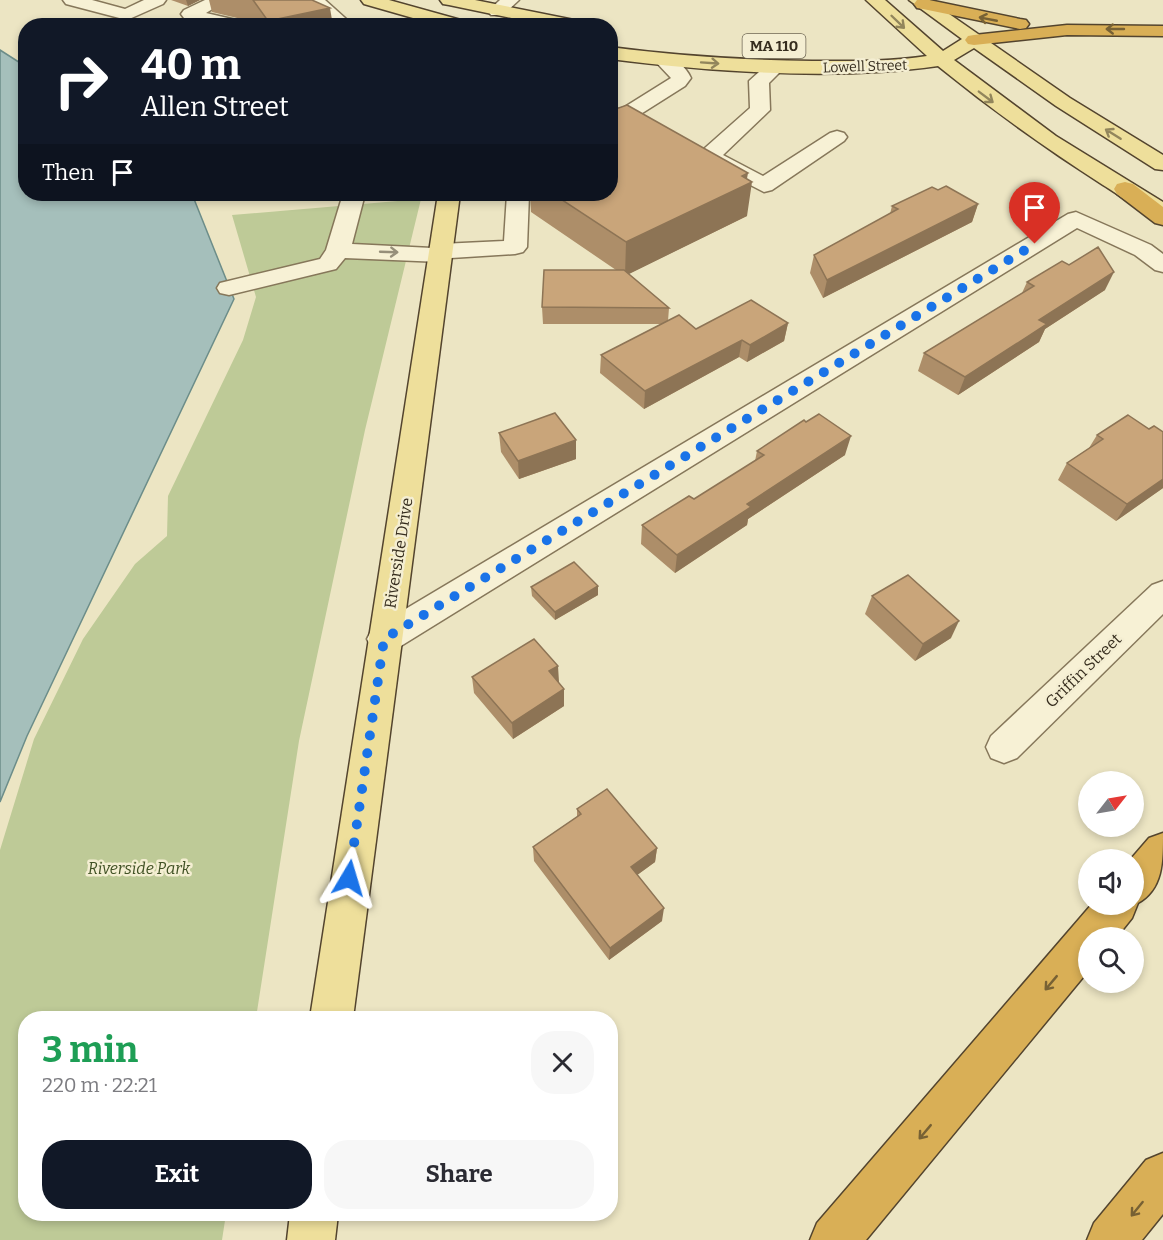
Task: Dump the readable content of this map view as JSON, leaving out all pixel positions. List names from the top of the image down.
{
  "streets": {
    "main road": ["MA 110", "Lowell Street", "Riverside Drive"],
    "street": ["Griffin Street"]
  },
  "parks": ["Riverside Park"],
  "north": "top right",
  "page": {
    "turn": ["40 m", "Allen Street"],
    "then": "Then",
    "heading": ["3 min", "220 m · 22:21"],
    "buttons": ["Exit", "Share"]
  }
}
